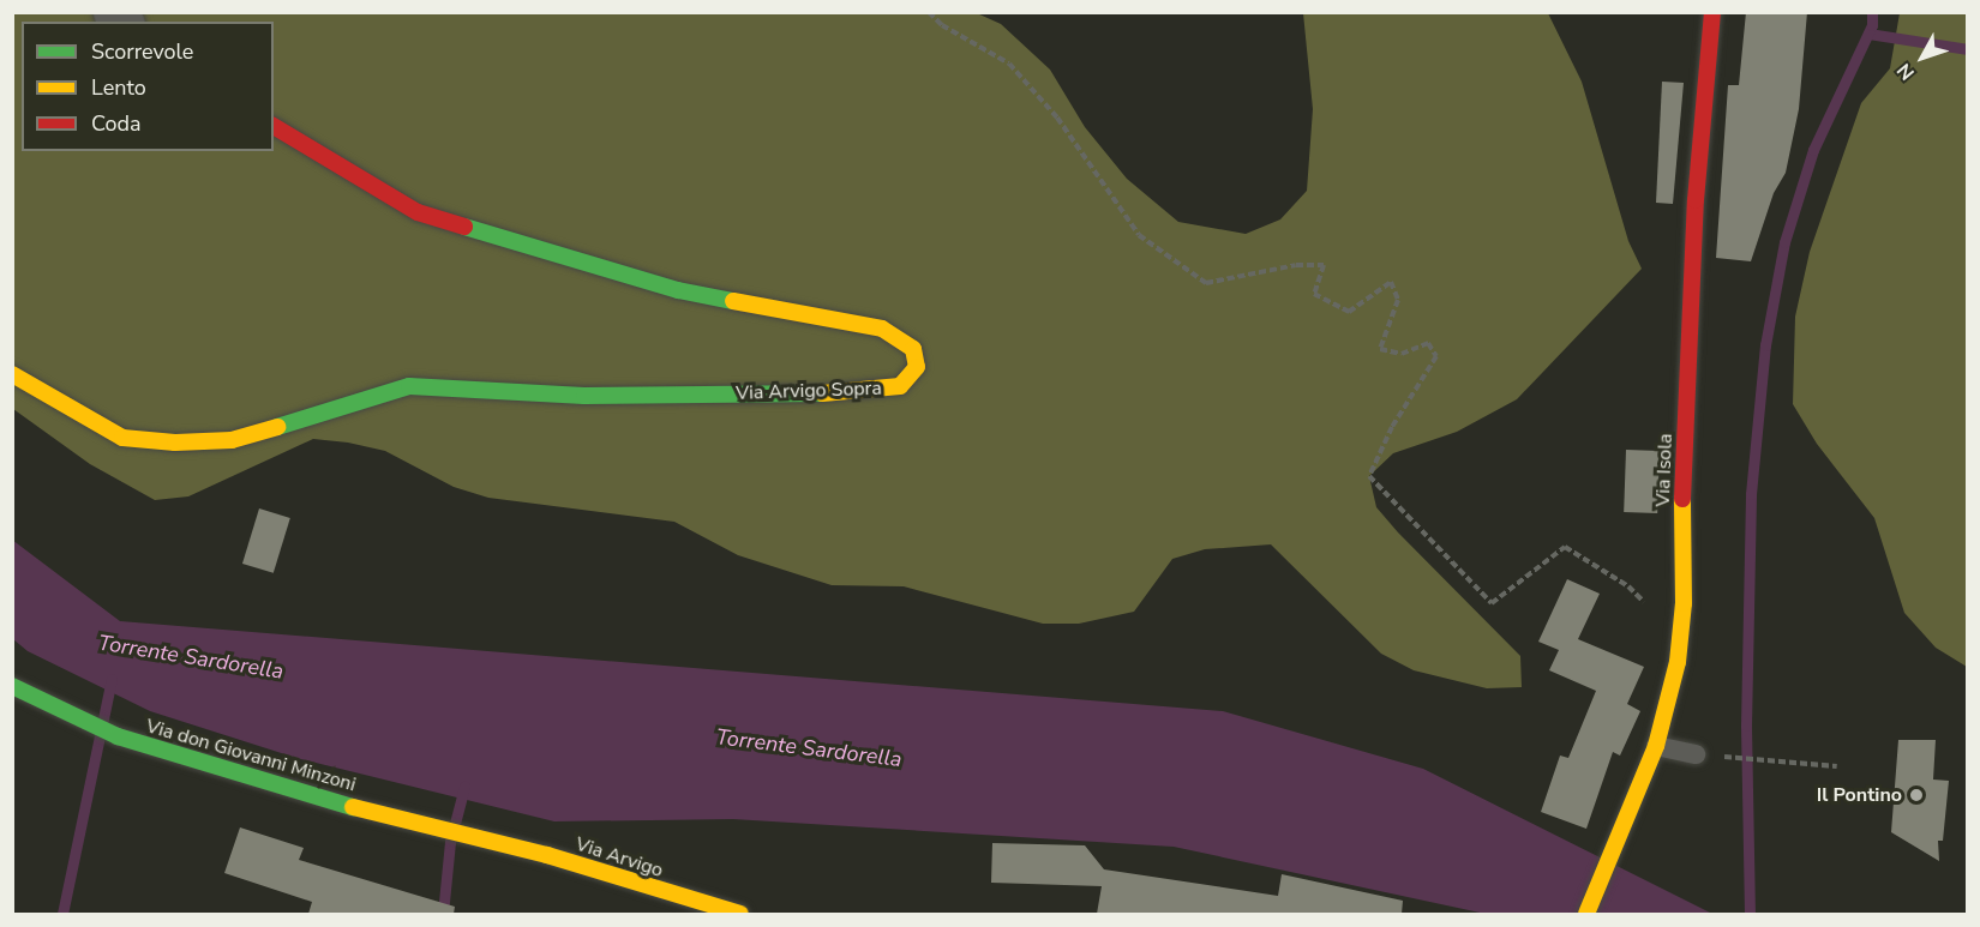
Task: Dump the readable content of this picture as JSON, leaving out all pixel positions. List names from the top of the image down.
{
  "streets": {
    "street": [
      "Via Arvigo Sopra",
      "Via Isola",
      "Via don Giovanni Minzoni",
      "Via Arvigo"
    ]
  },
  "crossings": [
    ["Via don Giovanni Minzoni", "Via Arvigo"]
  ],
  "water": ["Torrente Sardorella"],
  "places": ["Il Pontino"],
  "legend": ["Scorrevole", "Lento", "Coda"],
  "north": "bottom left"
}
